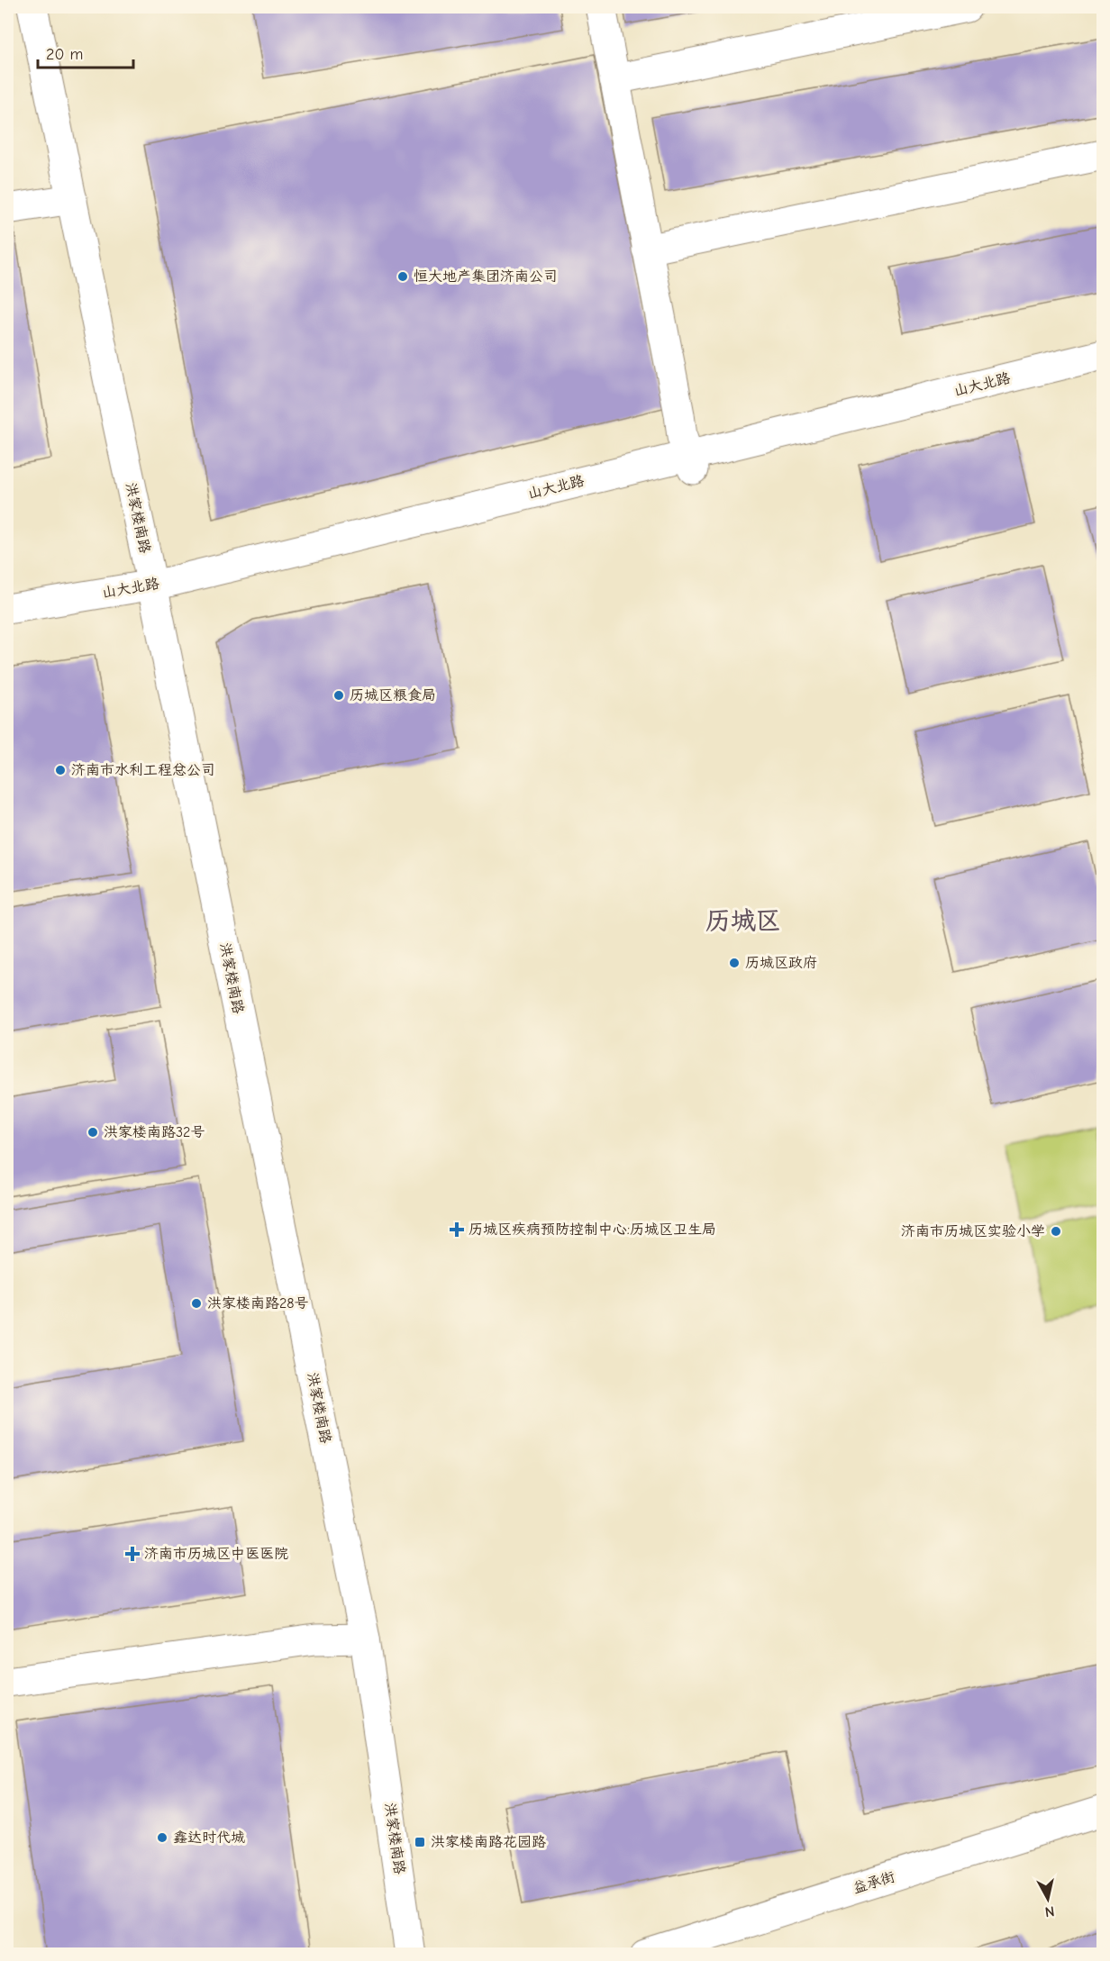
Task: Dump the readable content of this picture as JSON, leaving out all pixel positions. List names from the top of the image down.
{
  "streets": {
    "street": ["山大北路", "洪家楼南路", "益承街"]
  },
  "crossings": [
    ["山大北路", "洪家楼南路"]
  ],
  "districts": ["历城区"],
  "places": {
    "other": [
      "恒大地产集团济南公司",
      "历城区粮食局",
      "济南市水利工程总公司",
      "历城区政府",
      "洪家楼南路32号",
      "济南市历城区实验小学",
      "洪家楼南路28号",
      "鑫达时代城"
    ],
    "health": ["历城区疾病预防控制中心:历城区卫生局", "济南市历城区中医医院"],
    "transit": ["洪家楼南路花园路"]
  },
  "scale_bar": "20 m",
  "north": "bottom"
}
